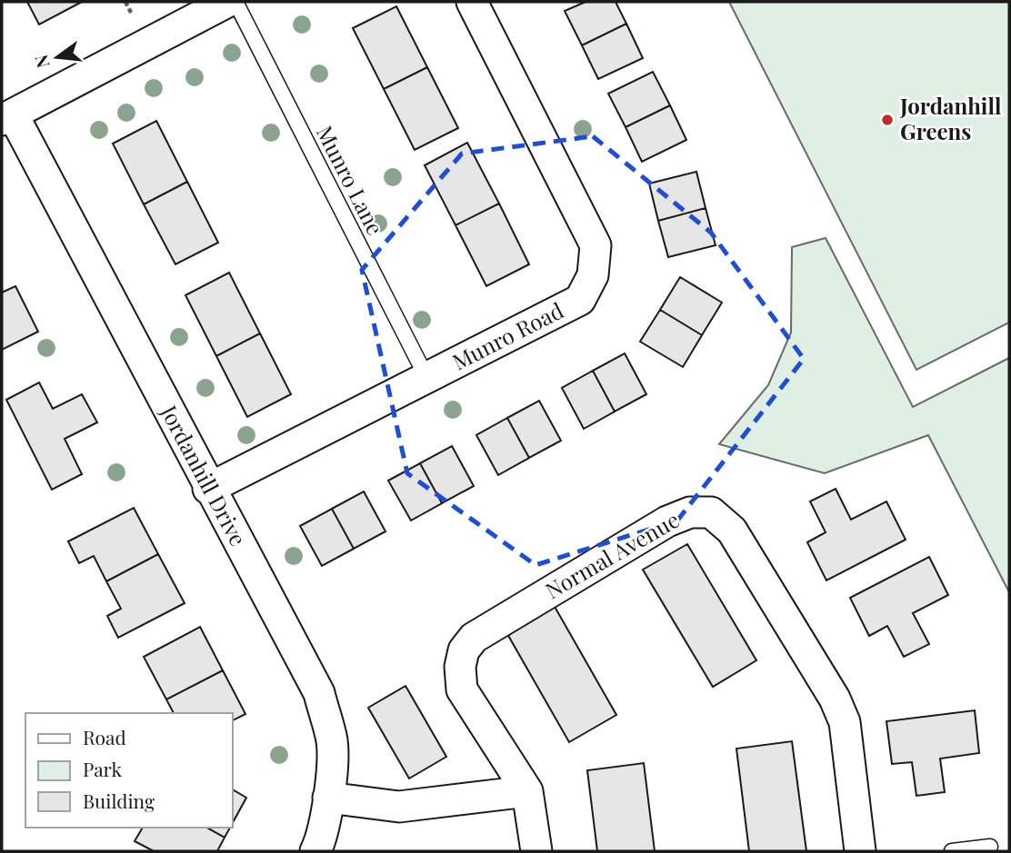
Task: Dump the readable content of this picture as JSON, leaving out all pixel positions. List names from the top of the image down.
{
  "streets": {
    "street": ["Munro Road", "Jordanhill Drive", "Normal Avenue"],
    "lane": ["Munro Lane"]
  },
  "crossings": [
    ["Munro Lane", "Munro Road"],
    ["Munro Road", "Jordanhill Drive"]
  ],
  "places": ["Jordanhill Greens"],
  "legend": ["Road", "Park", "Building"],
  "north": "left"
}
